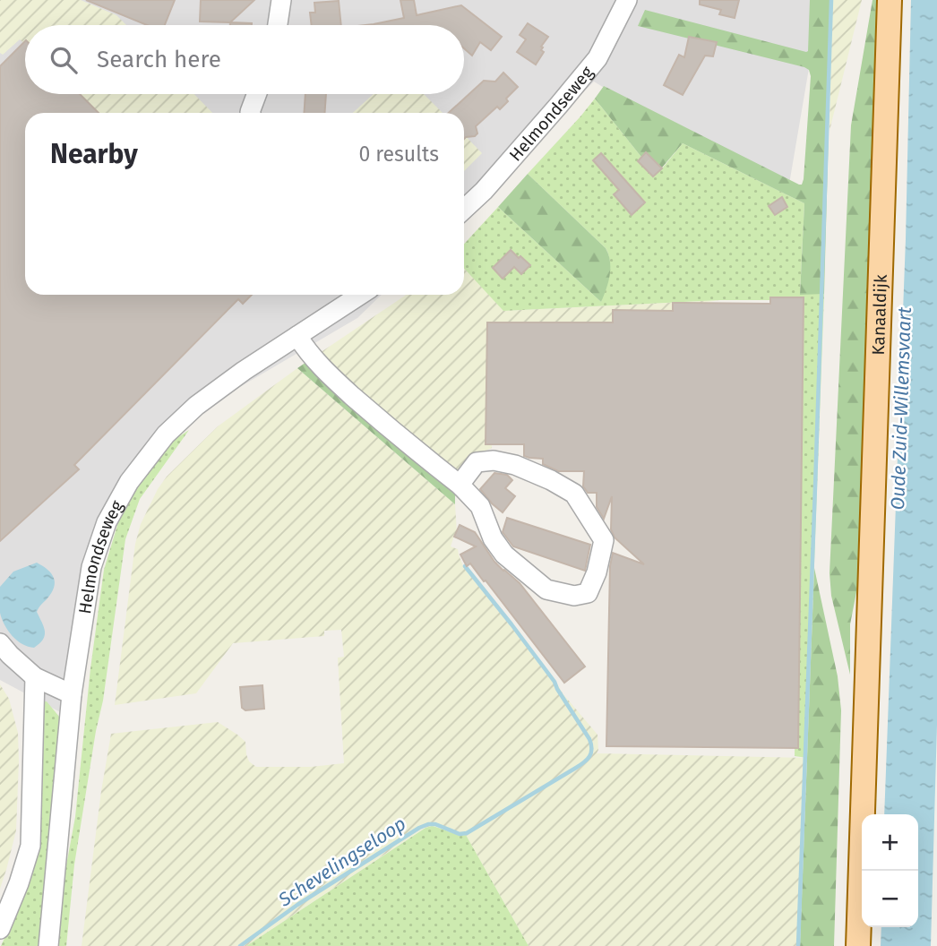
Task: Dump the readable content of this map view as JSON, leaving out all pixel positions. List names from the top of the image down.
{
  "streets": {
    "main road": ["Kanaaldijk"],
    "street": ["Helmondseweg"]
  },
  "water": ["Oude Zuid-Willemsvaart", "Schevelingseloop"],
  "page": {
    "search": "Search here",
    "heading": ["Nearby", "0 results"],
    "map_buttons": ["+", "−"]
  }
}
